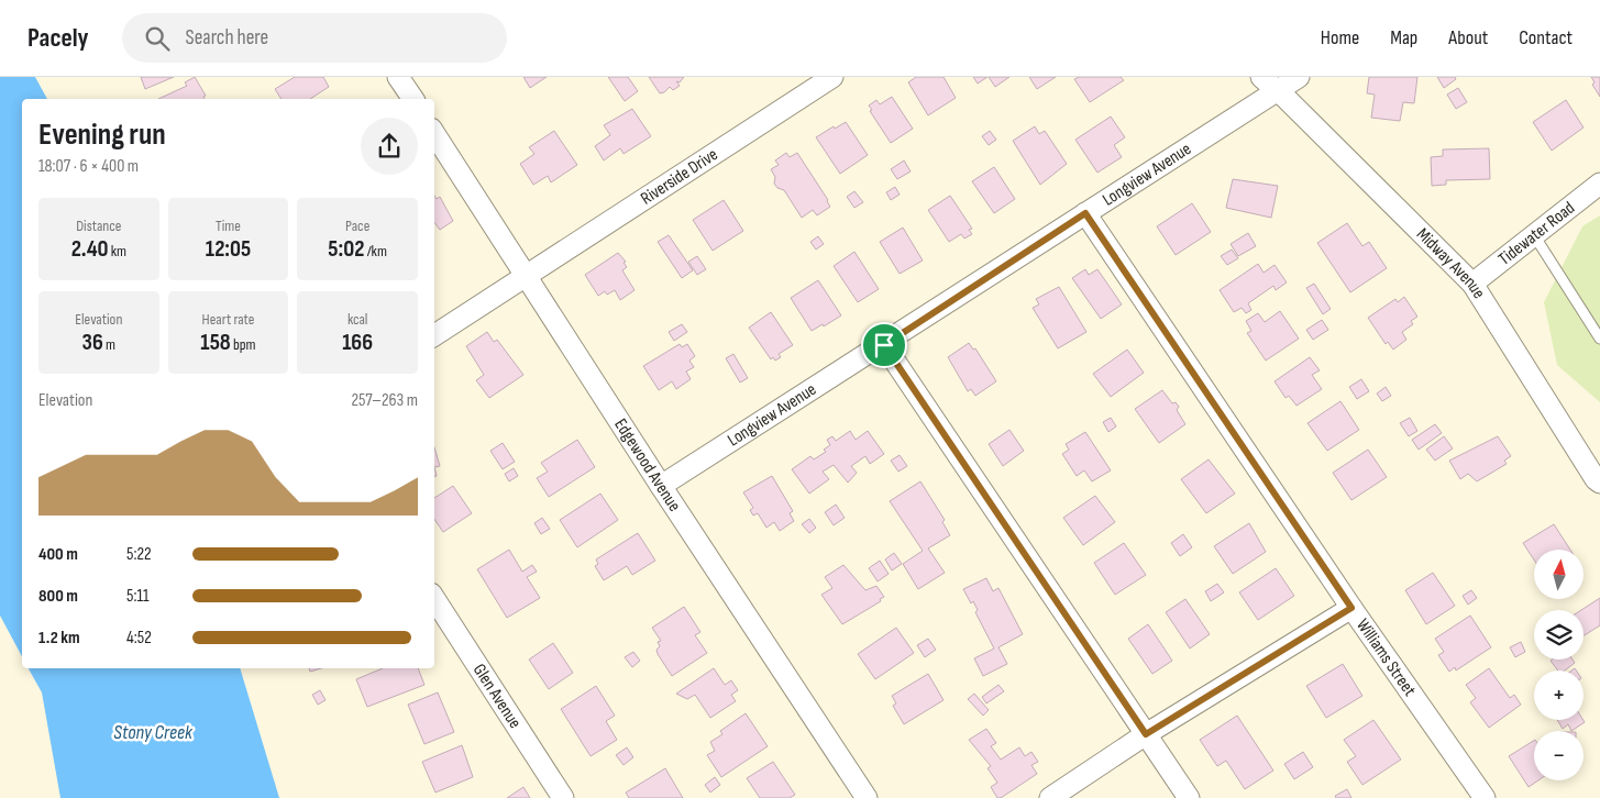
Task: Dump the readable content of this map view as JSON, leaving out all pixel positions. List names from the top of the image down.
{
  "streets": {
    "street": [
      "Longview Avenue",
      "Riverside Drive",
      "Tidewater Road",
      "Midway Avenue",
      "Edgewood Avenue",
      "Williams Street",
      "Glen Avenue"
    ]
  },
  "crossings": [
    ["Longview Avenue", "Midway Avenue"],
    ["Longview Avenue", "Edgewood Avenue"],
    ["Longview Avenue", "Williams Street"],
    ["Riverside Drive", "Edgewood Avenue"],
    ["Tidewater Road", "Midway Avenue"]
  ],
  "water": ["Stony Creek"],
  "north": "top",
  "page": {
    "header": "Pacely",
    "search": "Search here",
    "nav": [
      "Home",
      "Map",
      "About",
      "Contact"
    ],
    "heading": ["Evening run", "18:07 · 6 × 400 m"],
    "stats": [
      ["Distance", "2.40 km"],
      ["Time", "12:05"],
      ["Pace", "5:02 /km"],
      ["Elevation", "36 m"],
      ["Heart rate", "158 bpm"],
      ["kcal", "166"]
    ],
    "chart": ["Elevation", "257–263 m"],
    "list": [
      {
        "name": "400 m",
        "note": "5:22"
      },
      {
        "name": "800 m",
        "note": "5:11"
      },
      {
        "name": "1.2 km",
        "note": "4:52"
      }
    ],
    "map_buttons": ["+", "−"]
  }
}
